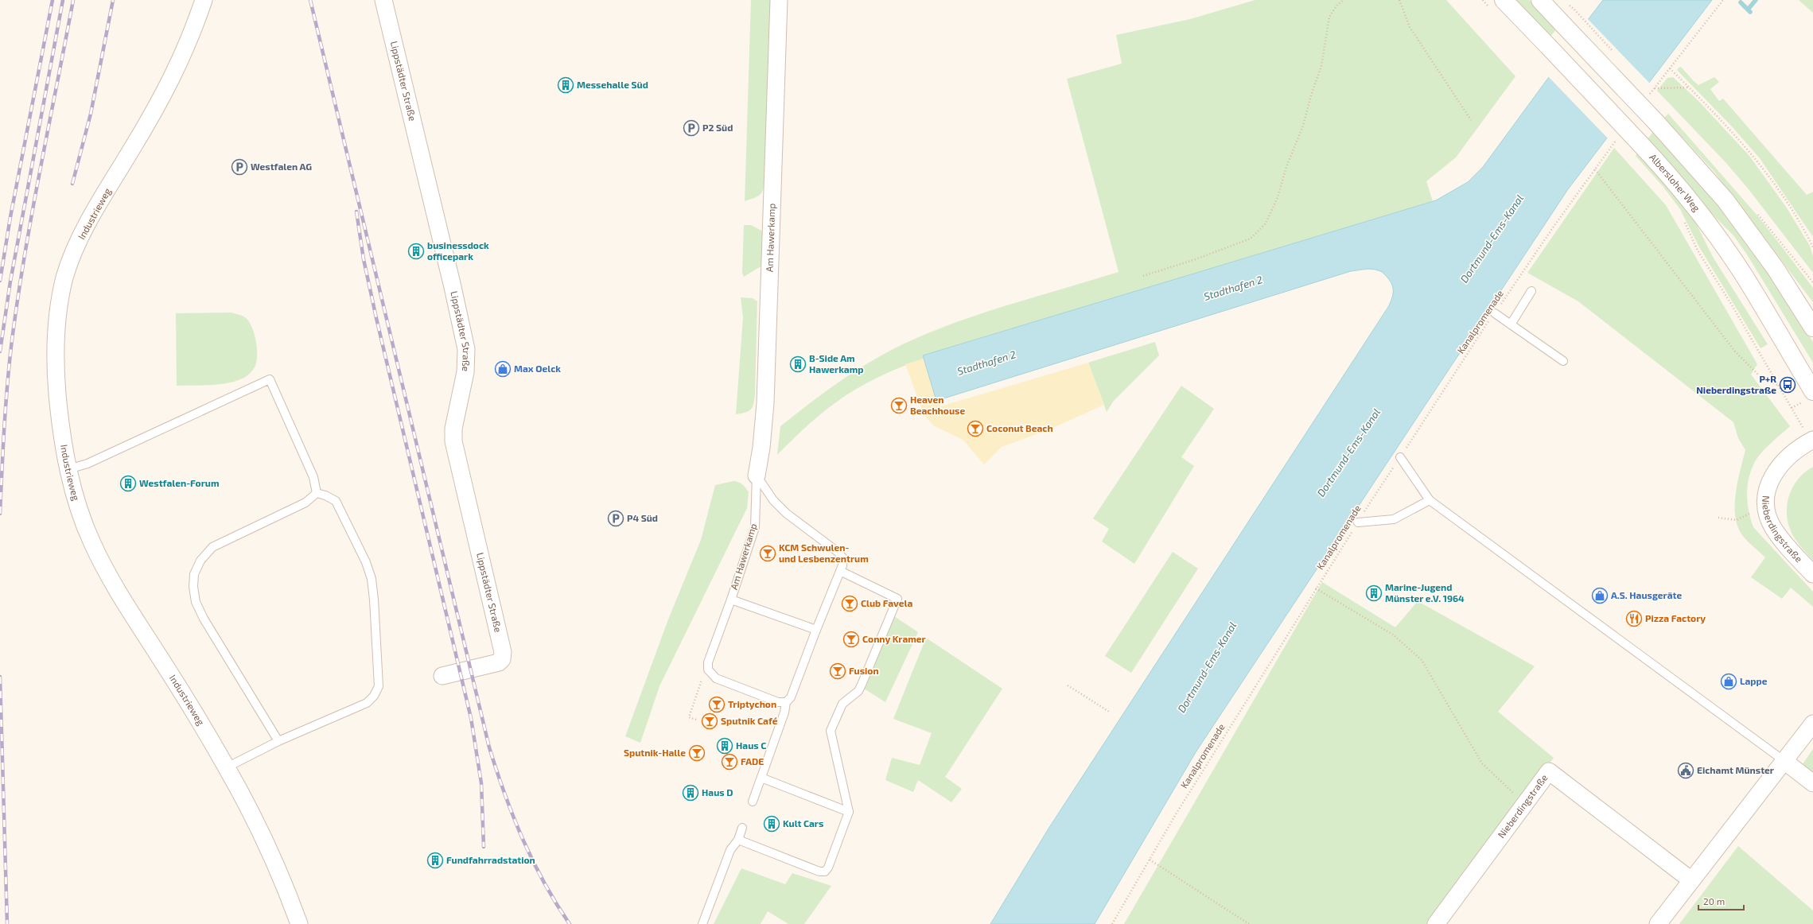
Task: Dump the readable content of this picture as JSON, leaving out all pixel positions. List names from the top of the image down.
{
  "streets": {
    "main road": ["Albersloher Weg"],
    "street": [
      "Lippstädter Straße",
      "Industrieweg",
      "Am Hawerkamp",
      "Nieberdingstraße"
    ],
    "path": ["Kanalpromenade"]
  },
  "water": ["Dortmund-Ems-Kanal", "Stadthafen 2"],
  "places": {
    "building": [
      "Messehalle Süd",
      "businessdock officepark",
      "B-Side Am Hawerkamp",
      "Westfalen-Forum",
      "Marine-Jugend Münster e.V. 1964",
      "Haus C",
      "Haus D",
      "Kult Cars",
      "Fundfahrradstation"
    ],
    "parking": ["P2 Süd", "Westfalen AG", "P4 Süd"],
    "shop": ["Max Oelck", "A.S. Hausgeräte", "Lappe"],
    "bus stop": ["P+R Nieberdingstraße"],
    "bar": [
      "Heaven Beachhouse",
      "Coconut Beach",
      "KCM Schwulen- und Lesbenzentrum",
      "Club Favela",
      "Conny Kramer",
      "Fusion",
      "Triptychon",
      "Sputnik Café",
      "Sputnik-Halle",
      "FADE"
    ],
    "restaurant": ["Pizza Factory"],
    "public building": ["Eichamt Münster"]
  },
  "scale_bar": "20 m"
}
